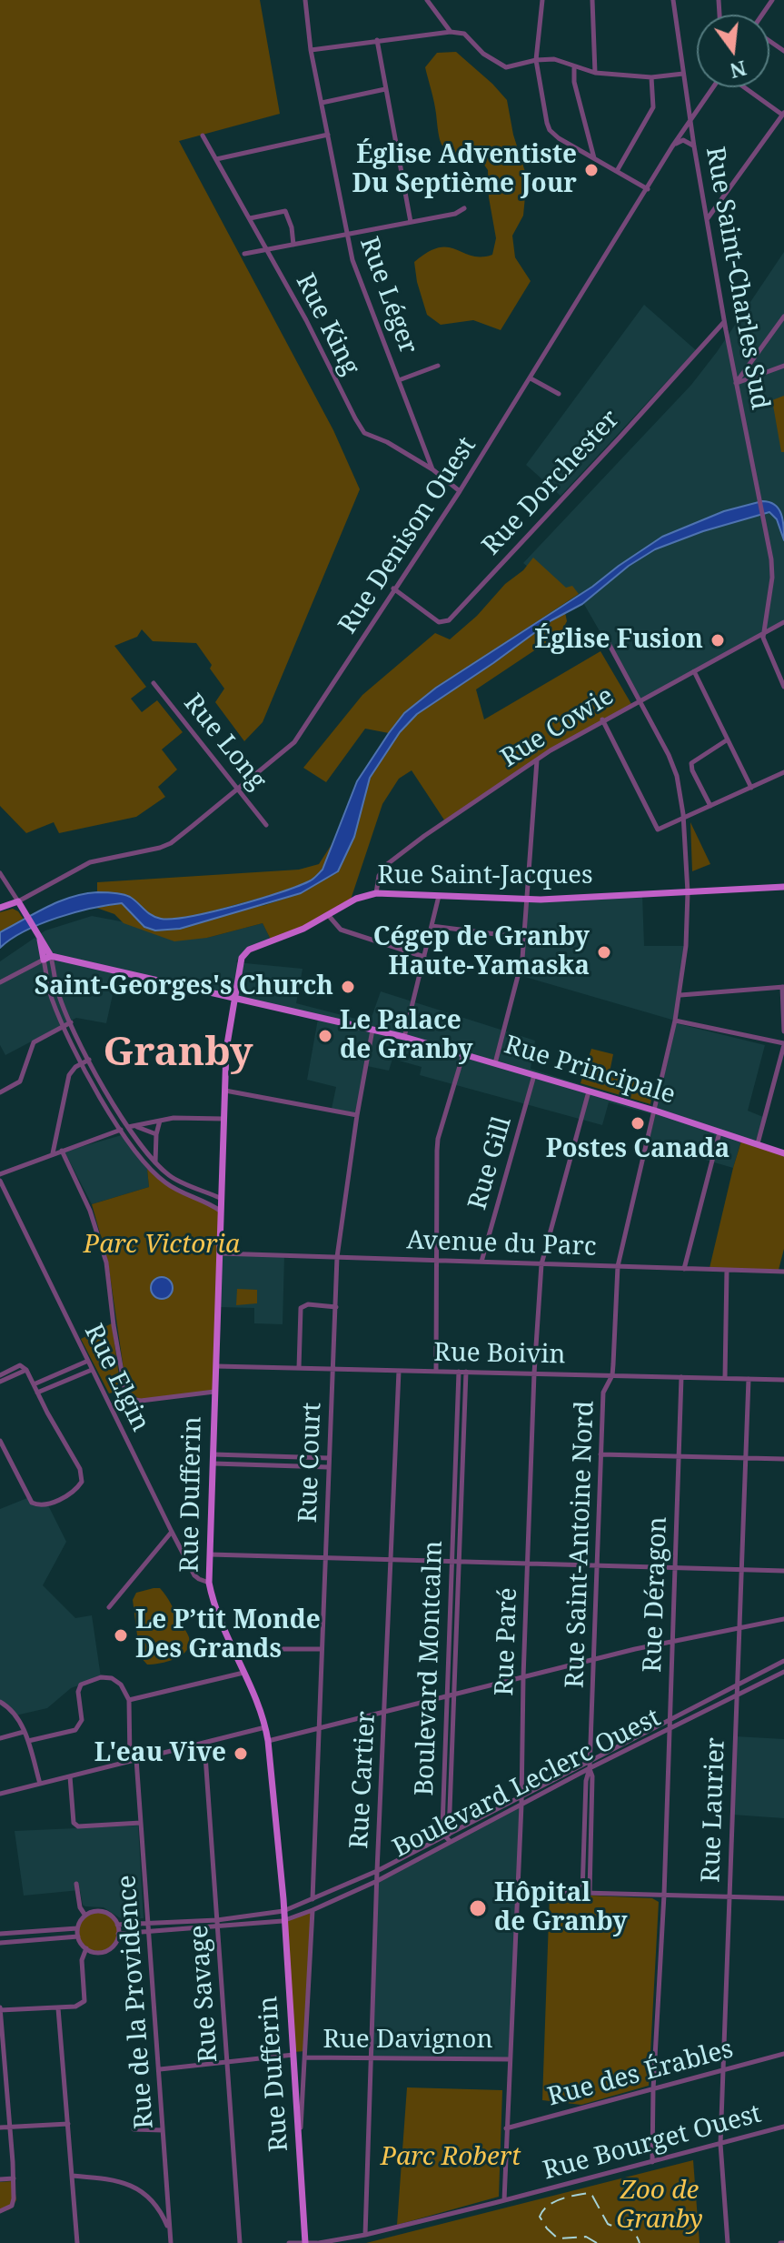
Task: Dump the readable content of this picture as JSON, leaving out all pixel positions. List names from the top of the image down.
{
  "streets": {
    "main road": ["Rue Saint-Jacques", "Rue Principale", "Rue Dufferin"],
    "street": [
      "Rue Saint-Charles Sud",
      "Rue Léger",
      "Rue King",
      "Rue Dorchester",
      "Rue Denison Ouest",
      "Rue Cowie",
      "Rue Long",
      "Rue Gill",
      "Avenue du Parc",
      "Rue Boivin",
      "Rue Elgin",
      "Rue Court",
      "Rue Saint-Antoine Nord",
      "Rue Déragon",
      "Rue Paré",
      "Boulevard Montcalm",
      "Rue Cartier",
      "Boulevard Leclerc Ouest",
      "Rue Laurier",
      "Rue Savage",
      "Rue de la Providence",
      "Rue Davignon",
      "Rue des Érables",
      "Rue Bourget Ouest"
    ]
  },
  "crossings": [
    ["Rue Saint-Charles Sud", "Rue Dorchester"],
    ["Rue Saint-Charles Sud", "Rue Denison Ouest"],
    ["Rue Saint-Charles Sud", "Rue Cowie"],
    ["Rue Léger", "Rue King"],
    ["Rue King", "Rue Denison Ouest"],
    ["Rue Dorchester", "Rue Denison Ouest"],
    ["Rue Denison Ouest", "Rue Long"],
    ["Rue Cowie", "Rue Saint-Jacques"],
    ["Rue Cowie", "Rue Saint-Antoine Nord"],
    ["Rue Saint-Jacques", "Rue Principale"],
    ["Rue Saint-Jacques", "Rue Dufferin"],
    ["Rue Saint-Jacques", "Rue Saint-Antoine Nord"],
    ["Rue Principale", "Rue Gill"],
    ["Rue Principale", "Rue Court"],
    ["Rue Principale", "Rue Dufferin"],
    ["Rue Principale", "Rue Saint-Antoine Nord"],
    ["Rue Principale", "Rue Paré"],
    ["Rue Gill", "Avenue du Parc"],
    ["Avenue du Parc", "Rue Court"],
    ["Avenue du Parc", "Rue Dufferin"],
    ["Avenue du Parc", "Rue Saint-Antoine Nord"],
    ["Avenue du Parc", "Rue Paré"],
    ["Rue Boivin", "Rue Court"],
    ["Rue Boivin", "Rue Dufferin"],
    ["Rue Boivin", "Rue Saint-Antoine Nord"],
    ["Rue Boivin", "Rue Déragon"],
    ["Rue Boivin", "Rue Paré"],
    ["Rue Boivin", "Boulevard Montcalm"],
    ["Rue Boivin", "Rue Cartier"],
    ["Rue Boivin", "Rue Laurier"],
    ["Rue Elgin", "Rue Dufferin"],
    ["Rue Court", "Boulevard Leclerc Ouest"],
    ["Rue Dufferin", "Boulevard Leclerc Ouest"],
    ["Rue Dufferin", "Rue Bourget Ouest"],
    ["Rue Saint-Antoine Nord", "Boulevard Leclerc Ouest"],
    ["Rue Déragon", "Boulevard Leclerc Ouest"],
    ["Rue Déragon", "Rue des Érables"],
    ["Rue Déragon", "Rue Bourget Ouest"],
    ["Rue Paré", "Boulevard Leclerc Ouest"],
    ["Rue Paré", "Rue Davignon"],
    ["Rue Paré", "Rue des Érables"],
    ["Rue Paré", "Rue Bourget Ouest"],
    ["Boulevard Montcalm", "Boulevard Leclerc Ouest"],
    ["Rue Cartier", "Boulevard Leclerc Ouest"],
    ["Rue Cartier", "Rue Davignon"],
    ["Rue Cartier", "Rue Bourget Ouest"],
    ["Boulevard Leclerc Ouest", "Rue Laurier"],
    ["Boulevard Leclerc Ouest", "Rue Savage"],
    ["Boulevard Leclerc Ouest", "Rue de la Providence"],
    ["Rue Laurier", "Rue des Érables"],
    ["Rue Laurier", "Rue Bourget Ouest"]
  ],
  "districts": ["Granby"],
  "parks": ["Parc Victoria", "Parc Robert", "Zoo de Granby"],
  "places": [
    "Église Adventiste Du Septième Jour",
    "Église Fusion",
    "Cégep de Granby Haute-Yamaska",
    "Saint-Georges's Church",
    "Le Palace de Granby",
    "Postes Canada",
    "Le P’tit Monde Des Grands",
    "L'eau Vive",
    "Hôpital de Granby"
  ],
  "north": "bottom"
}
